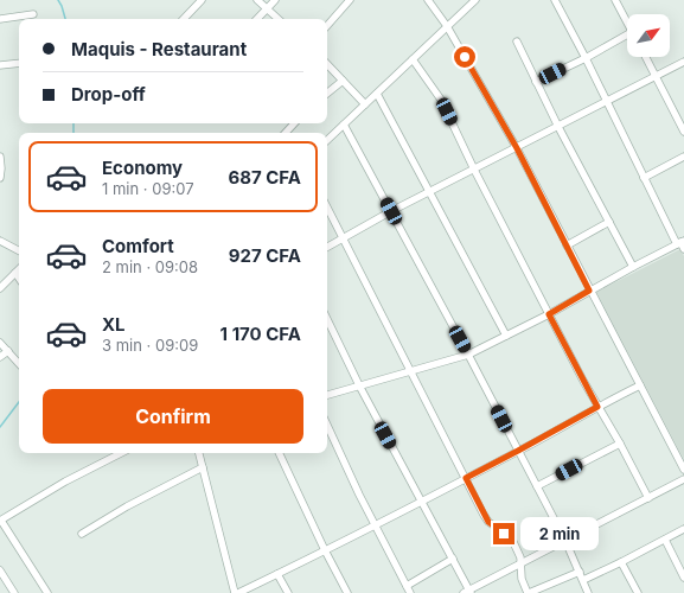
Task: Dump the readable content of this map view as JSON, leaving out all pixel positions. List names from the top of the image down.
{
  "north": "top right",
  "page": {
    "banner": ["Maquis - Restaurant", "Drop-off"],
    "list": [
      {
        "name": "Economy",
        "note": "1 min · 09:07",
        "value": "687 CFA"
      },
      {
        "name": "Comfort",
        "note": "2 min · 09:08",
        "value": "927 CFA"
      },
      {
        "name": "XL",
        "note": "3 min · 09:09",
        "value": "1 170 CFA"
      }
    ],
    "buttons": "Confirm",
    "bubble": "2 min"
  }
}
